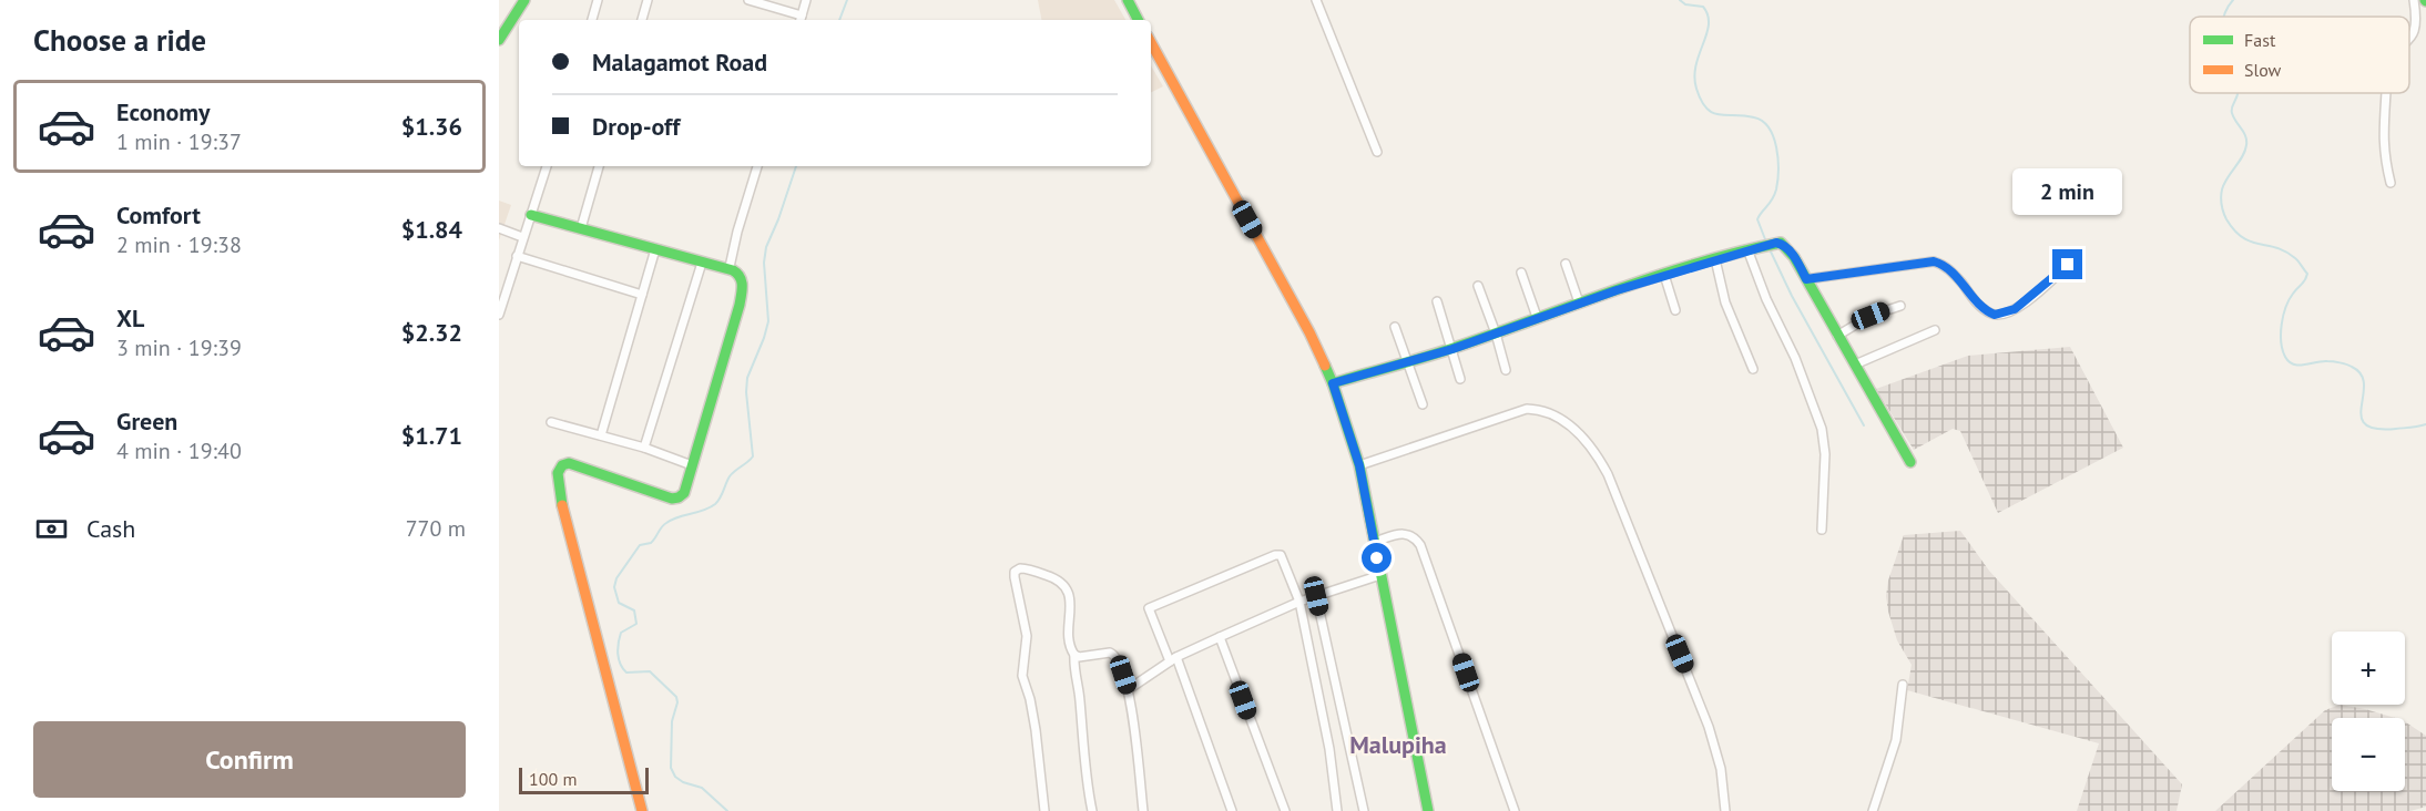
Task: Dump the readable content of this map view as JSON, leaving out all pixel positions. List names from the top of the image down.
{
  "districts": ["Malupiha"],
  "legend": ["Fast", "Slow"],
  "scale_bar": "100 m",
  "page": {
    "heading": "Choose a ride",
    "banner": ["Malagamot Road", "Drop-off"],
    "list": [
      {
        "name": "Economy",
        "note": "1 min · 19:37",
        "value": "$1.36"
      },
      {
        "name": "Comfort",
        "note": "2 min · 19:38",
        "value": "$1.84"
      },
      {
        "name": "XL",
        "note": "3 min · 19:39",
        "value": "$2.32"
      },
      {
        "name": "Green",
        "note": "4 min · 19:40",
        "value": "$1.71"
      }
    ],
    "bubble": "2 min",
    "pay": ["Cash", "770 m"],
    "map_buttons": ["+", "−"],
    "buttons": "Confirm",
    "scale": "100 m"
  }
}
